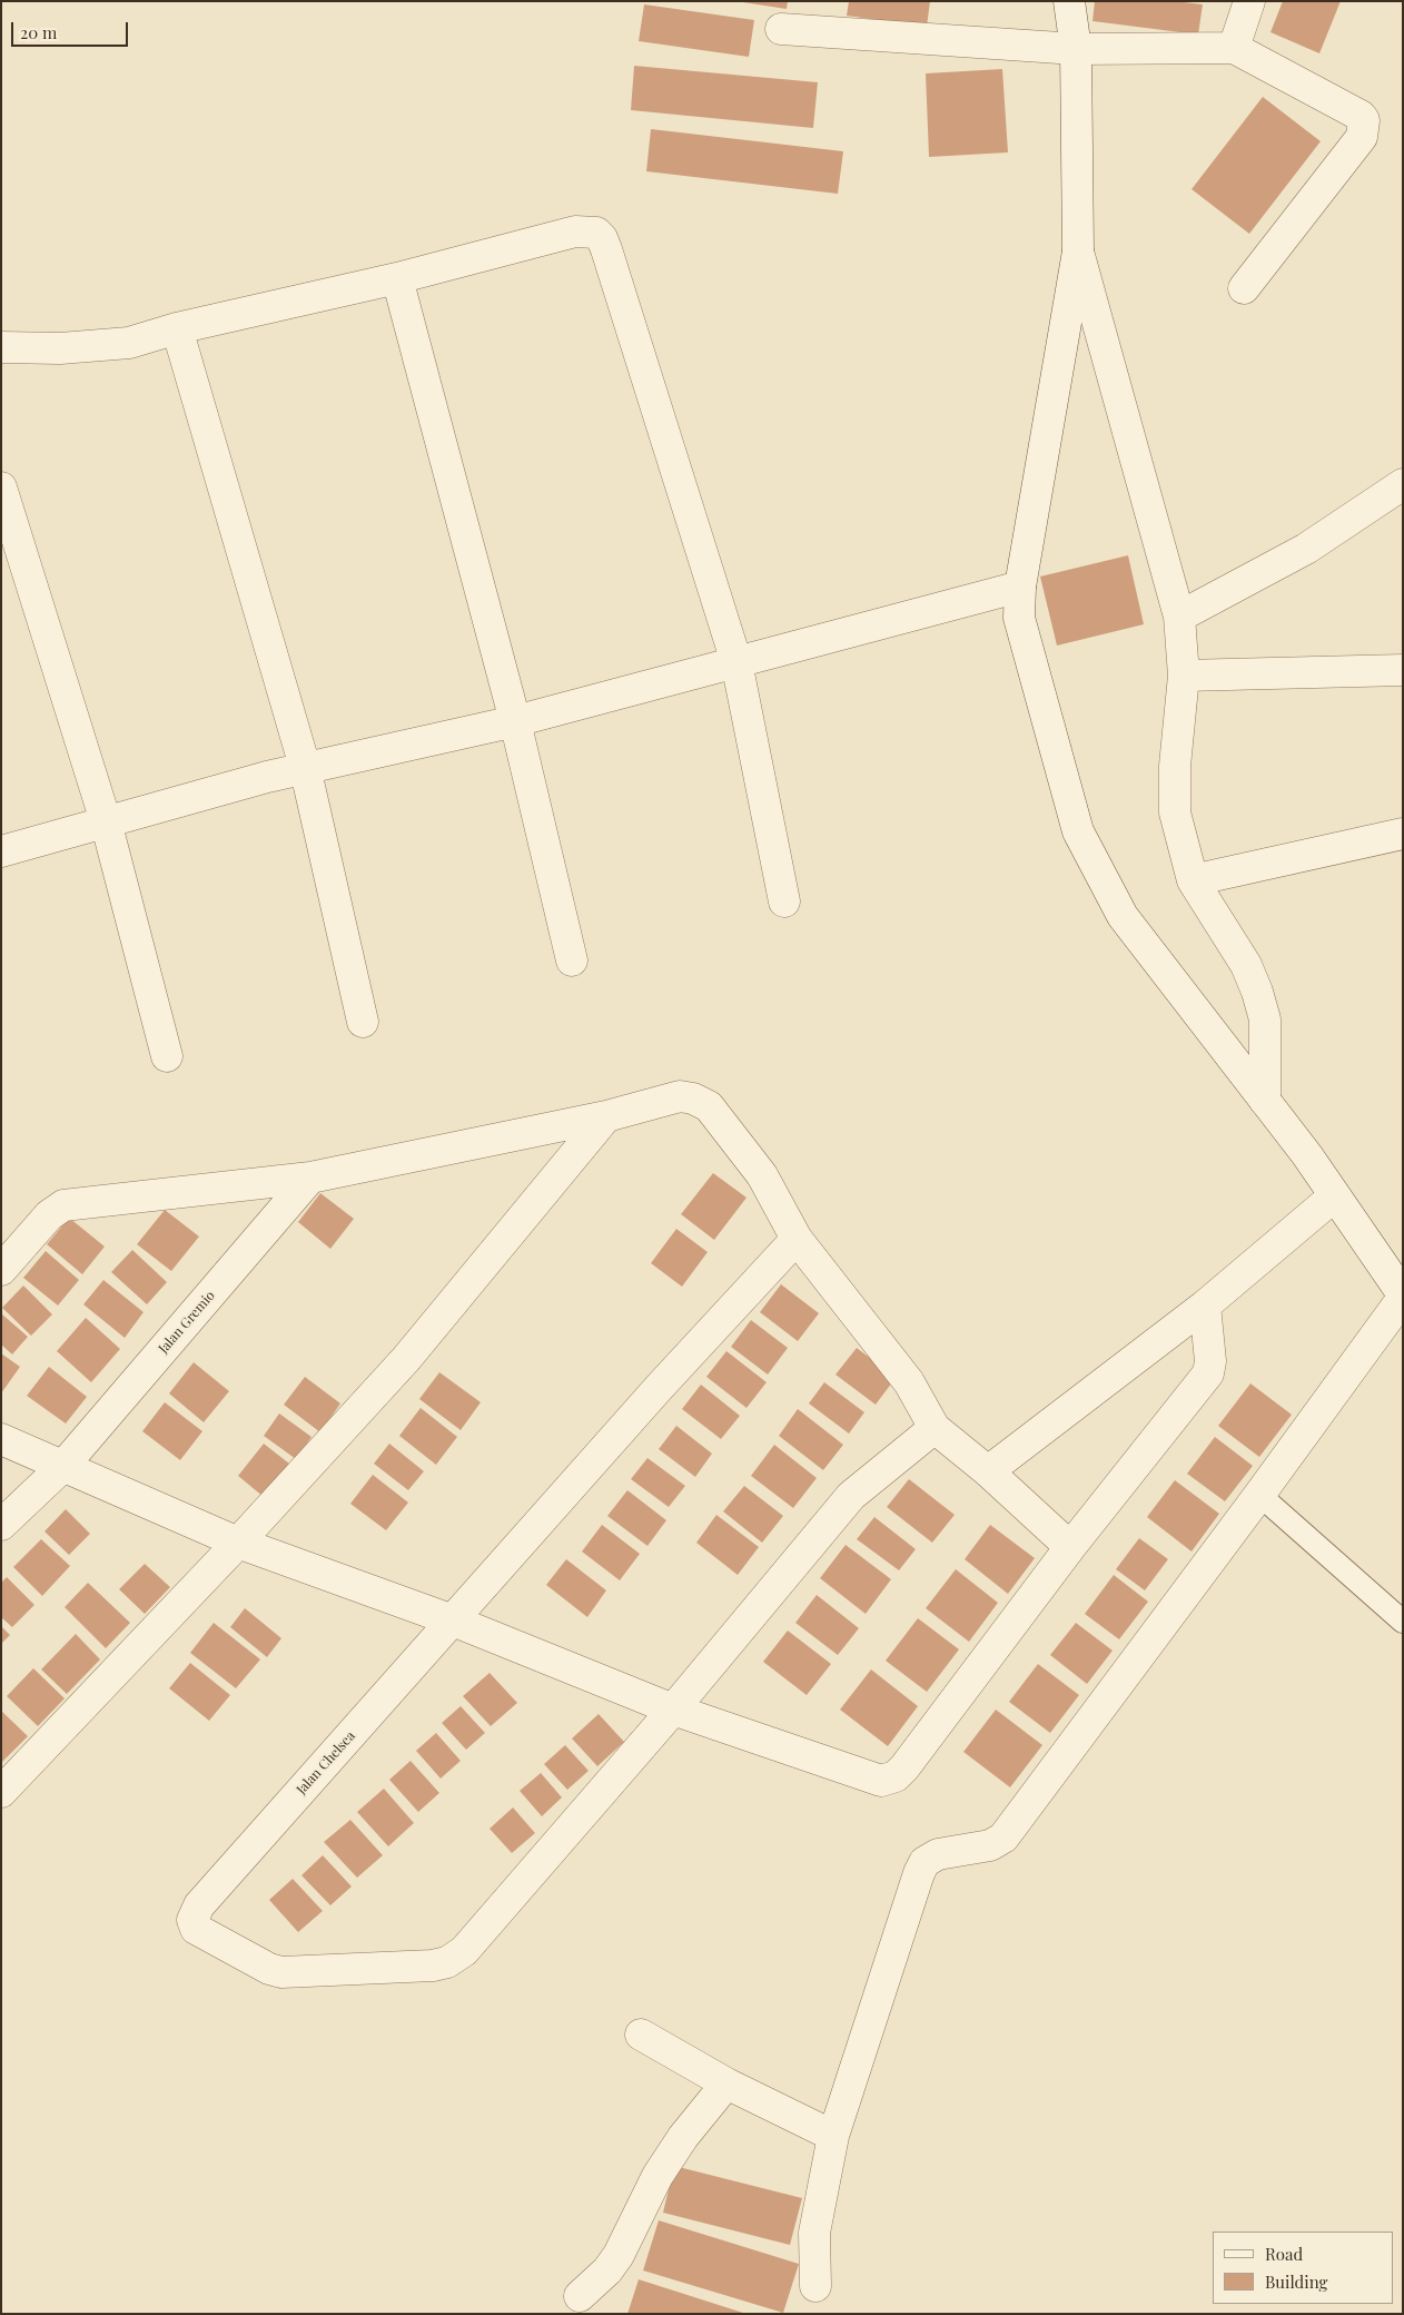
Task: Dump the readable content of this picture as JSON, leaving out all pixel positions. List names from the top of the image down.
{
  "streets": {
    "street": ["Jalan Gremio", "Jalan Chelsea"]
  },
  "legend": ["Road", "Building"],
  "scale_bar": "20 m"
}
